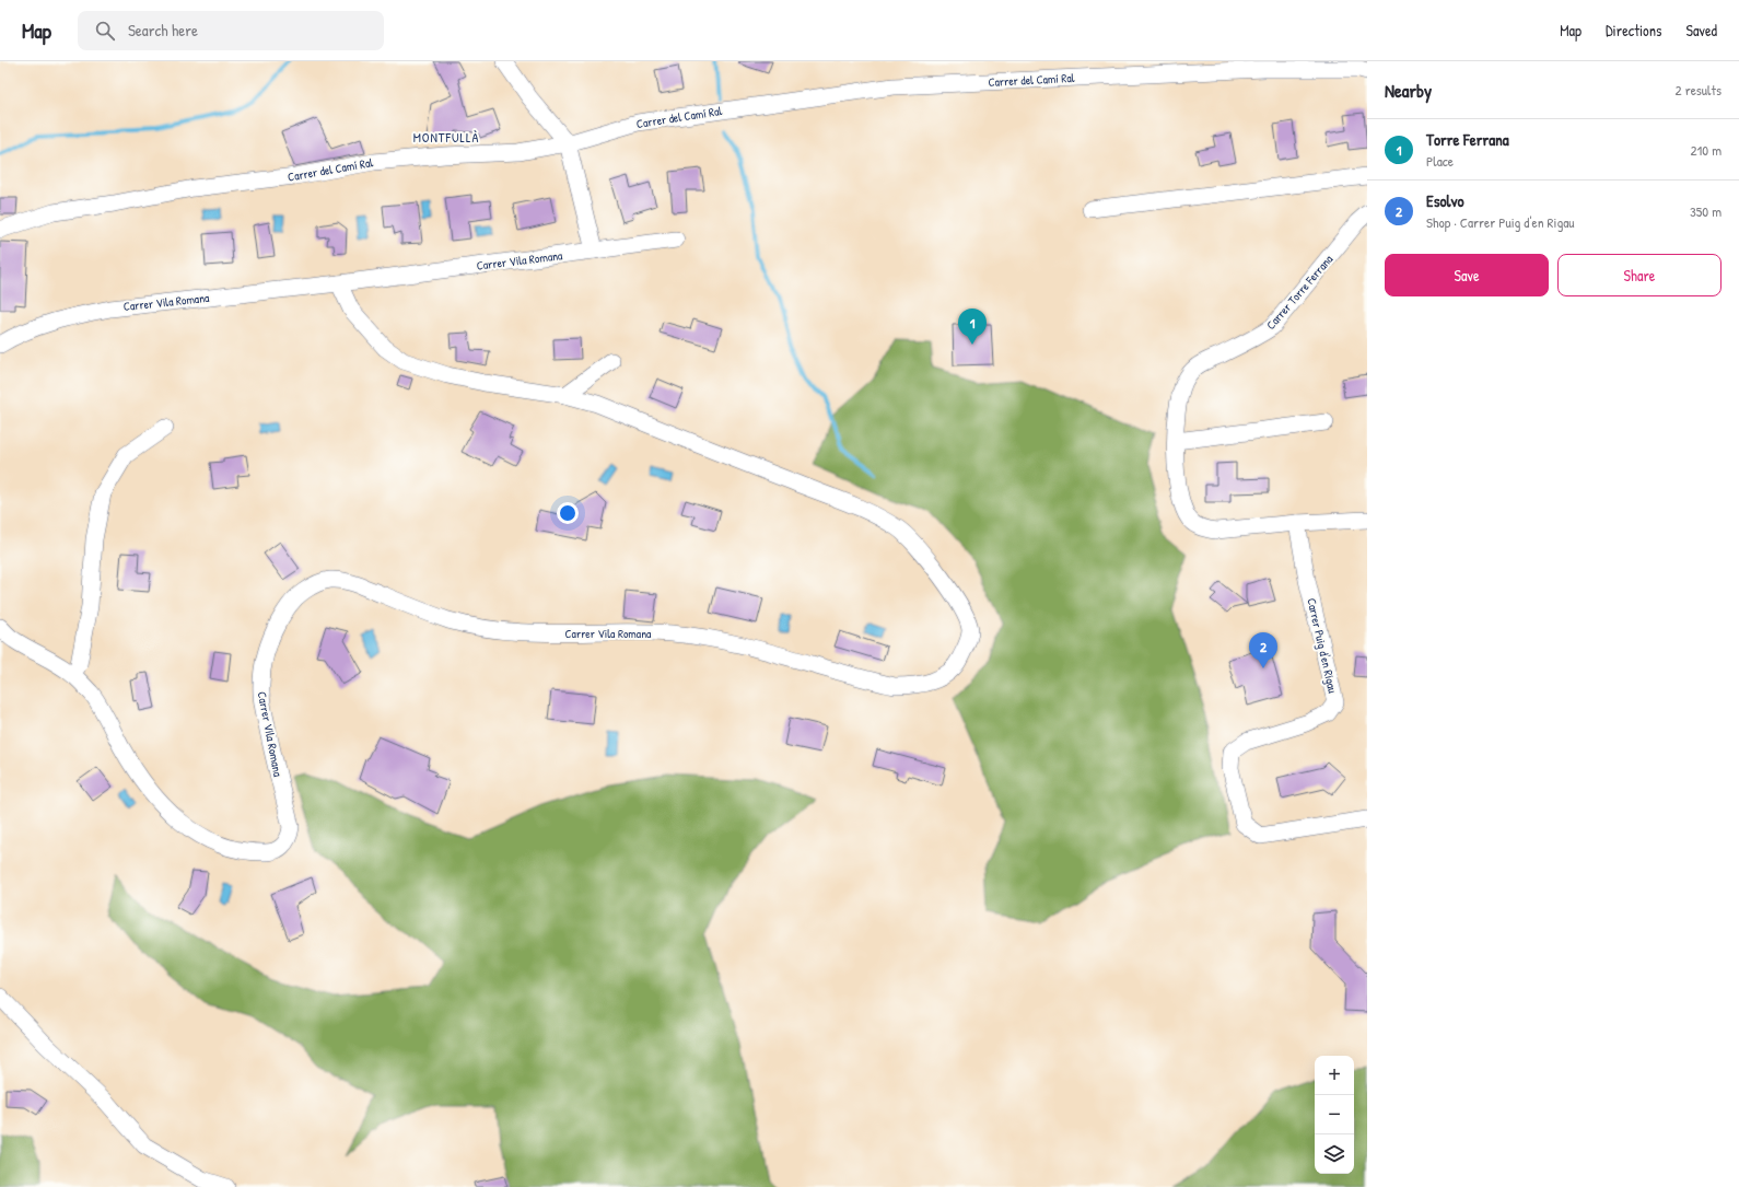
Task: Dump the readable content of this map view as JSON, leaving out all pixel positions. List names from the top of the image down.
{
  "streets": {
    "street": [
      "Carrer del Camí Ral",
      "Carrer Vila Romana",
      "Carrer Torre Ferrana",
      "Carrer Puig d'en Rigau"
    ]
  },
  "crossings": [
    ["Carrer Torre Ferrana", "Carrer Puig d'en Rigau"]
  ],
  "districts": ["MONTFULLÀ"],
  "page": {
    "header": "Map",
    "search": "Search here",
    "nav": ["Map", "Directions", "Saved"],
    "heading": ["Nearby", "2 results"],
    "list": [
      {
        "mark": "1",
        "name": "Torre Ferrana",
        "note": "Place",
        "value": "210 m"
      },
      {
        "mark": "2",
        "name": "Esolvo",
        "note": "Shop · Carrer Puig d'en Rigau",
        "value": "350 m"
      }
    ],
    "buttons": ["Save", "Share"],
    "pins": ["1", "2"],
    "map_buttons": ["+", "−"]
  }
}
